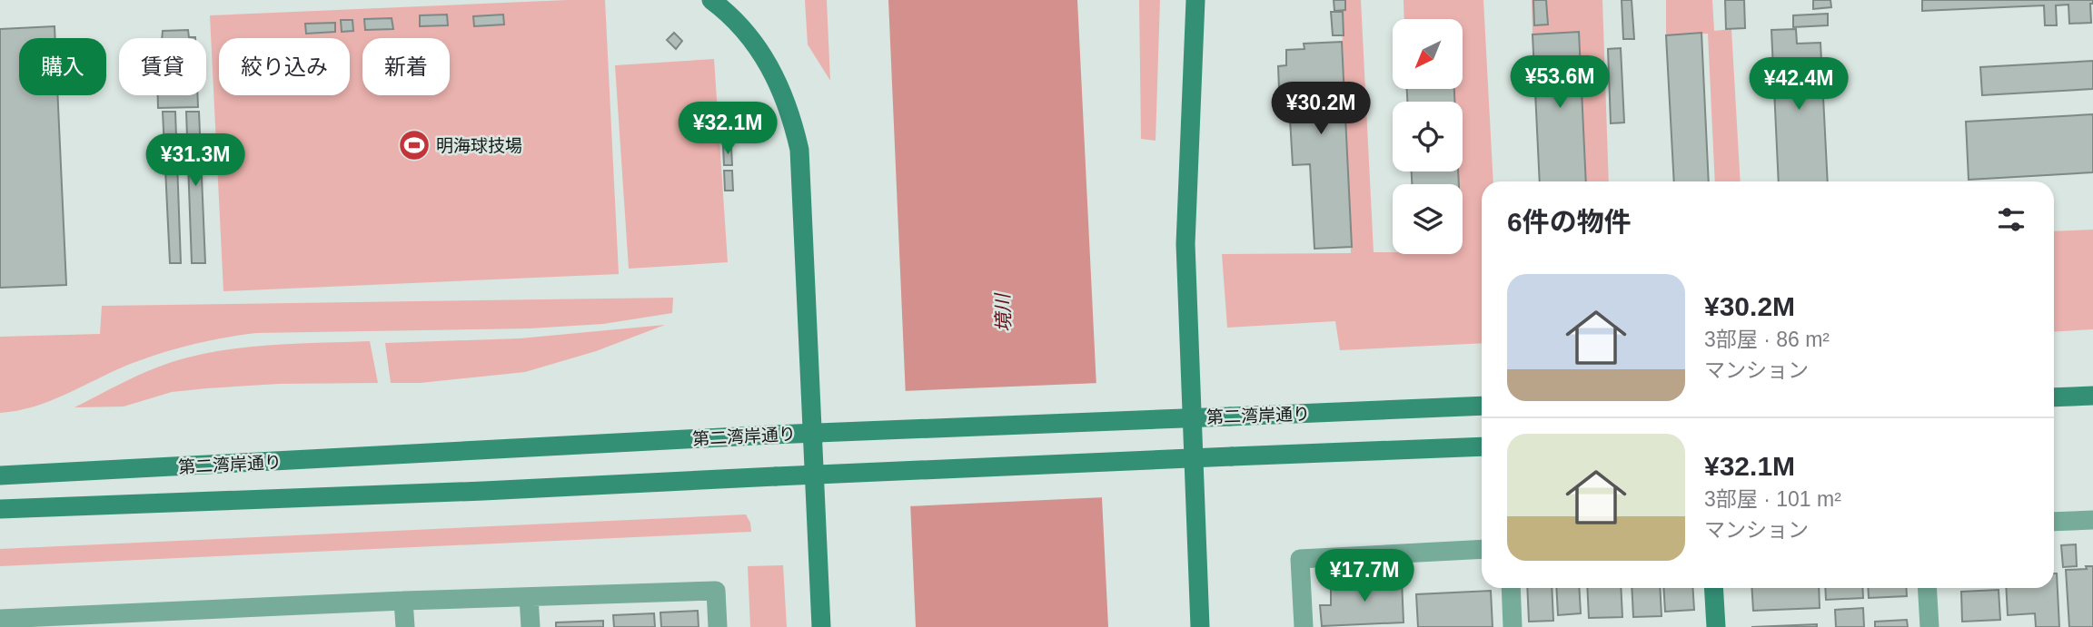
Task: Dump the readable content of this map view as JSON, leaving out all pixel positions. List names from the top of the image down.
{
  "streets": {
    "street": ["第二湾岸通り"]
  },
  "water": ["境川"],
  "places": {
    "sports": ["明海球技場"]
  },
  "north": "bottom left",
  "page": {
    "chip": [
      "購入",
      "賃貸",
      "絞り込み",
      "新着"
    ],
    "price": [
      "¥53.6M",
      "¥42.4M",
      "¥30.2M",
      "¥32.1M",
      "¥31.3M",
      "¥17.7M"
    ],
    "heading": "6件の物件",
    "list": [
      {
        "name": "¥30.2M",
        "note": "3部屋 · 86 m² · マンション"
      },
      {
        "name": "¥32.1M",
        "note": "3部屋 · 101 m² · マンション"
      }
    ]
  }
}
